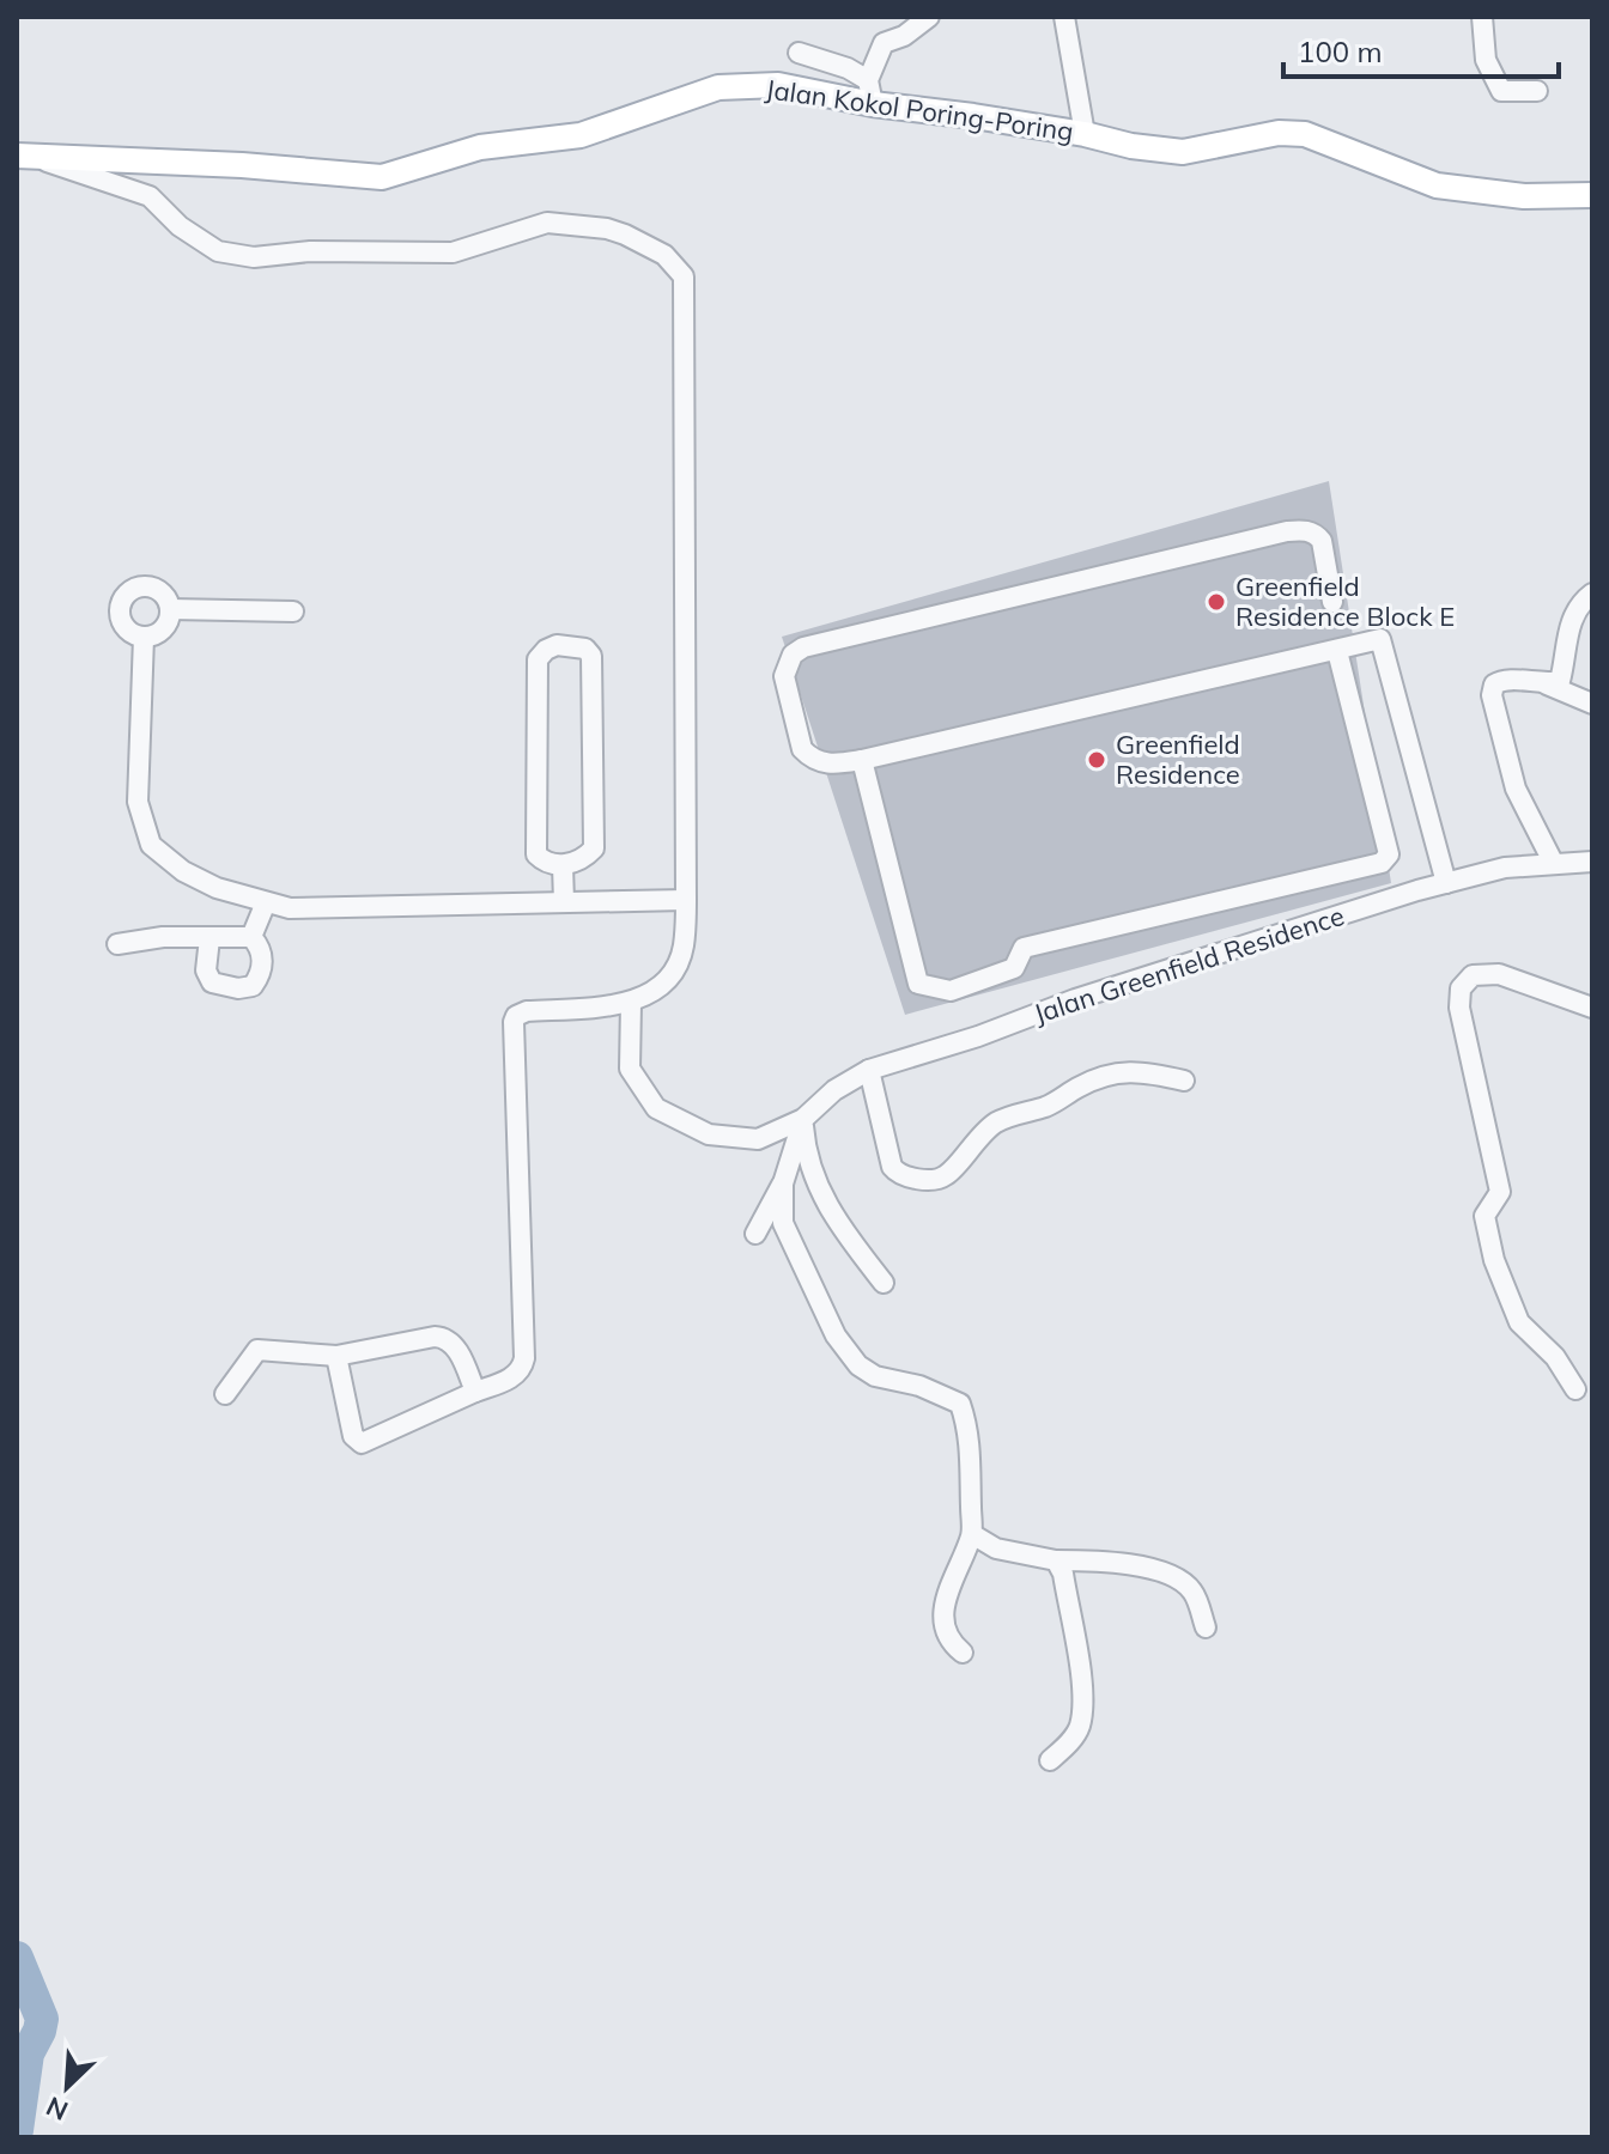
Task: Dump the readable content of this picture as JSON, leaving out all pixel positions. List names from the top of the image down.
{
  "streets": {
    "main road": ["Jalan Kokol Poring-Poring"],
    "street": ["Jalan Greenfield Residence"]
  },
  "places": ["Greenfield Residence Block E", "Greenfield Residence"],
  "scale_bar": "100 m",
  "north": "bottom left"
}
